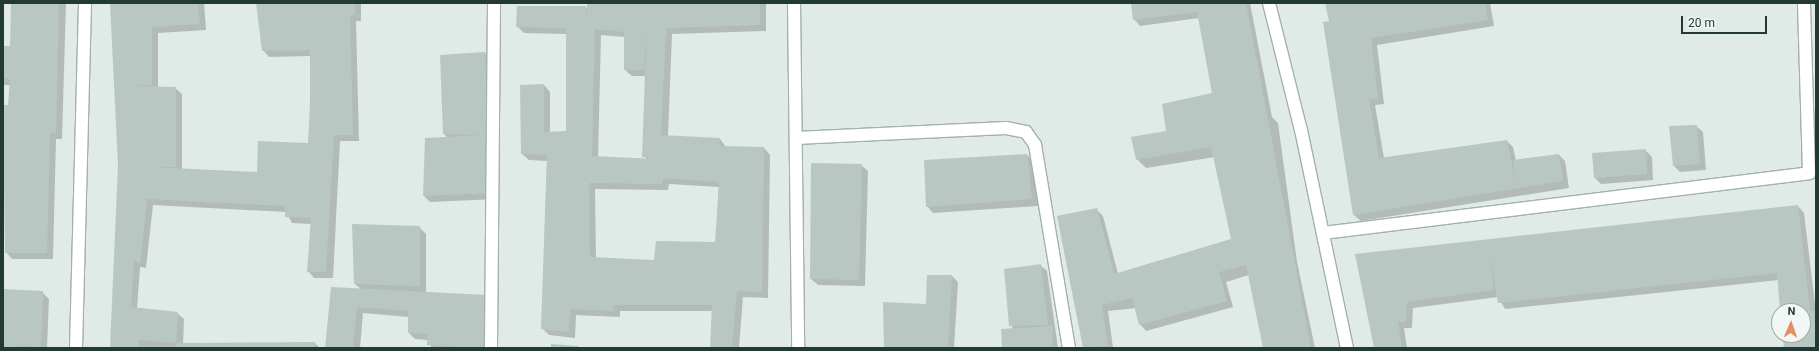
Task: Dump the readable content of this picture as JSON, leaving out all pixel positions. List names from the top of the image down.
{
  "scale_bar": "20 m",
  "north": "top"
}
